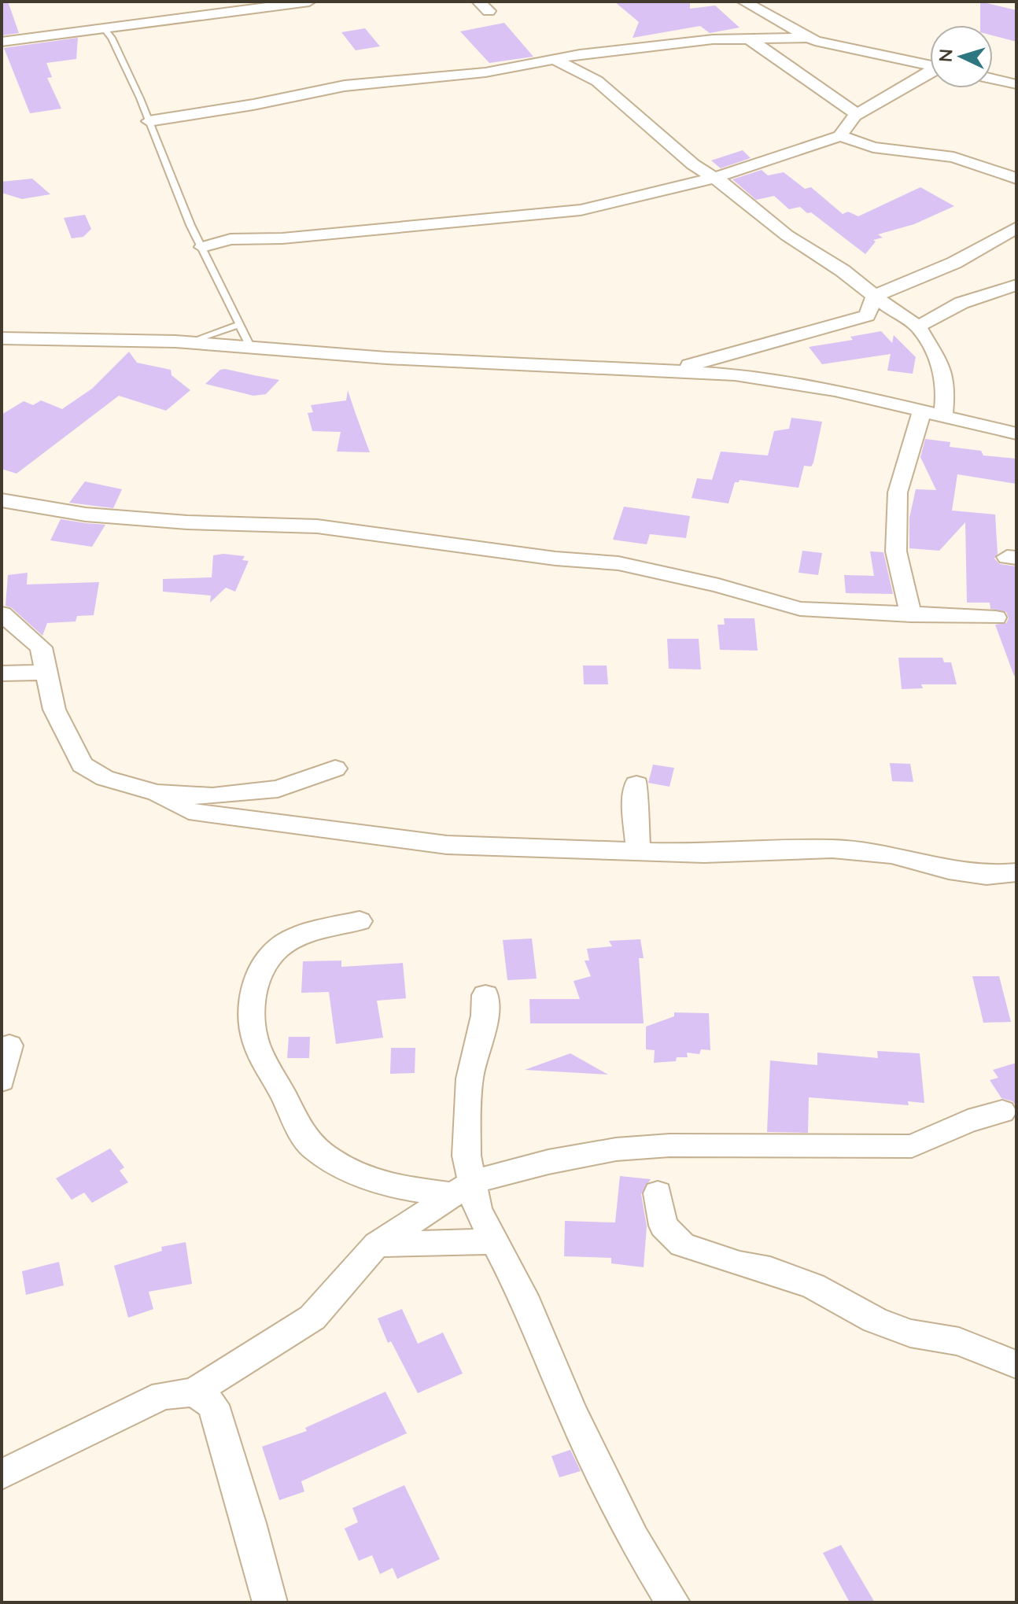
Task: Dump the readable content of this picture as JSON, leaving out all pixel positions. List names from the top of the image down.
{
  "north": "left"
}
